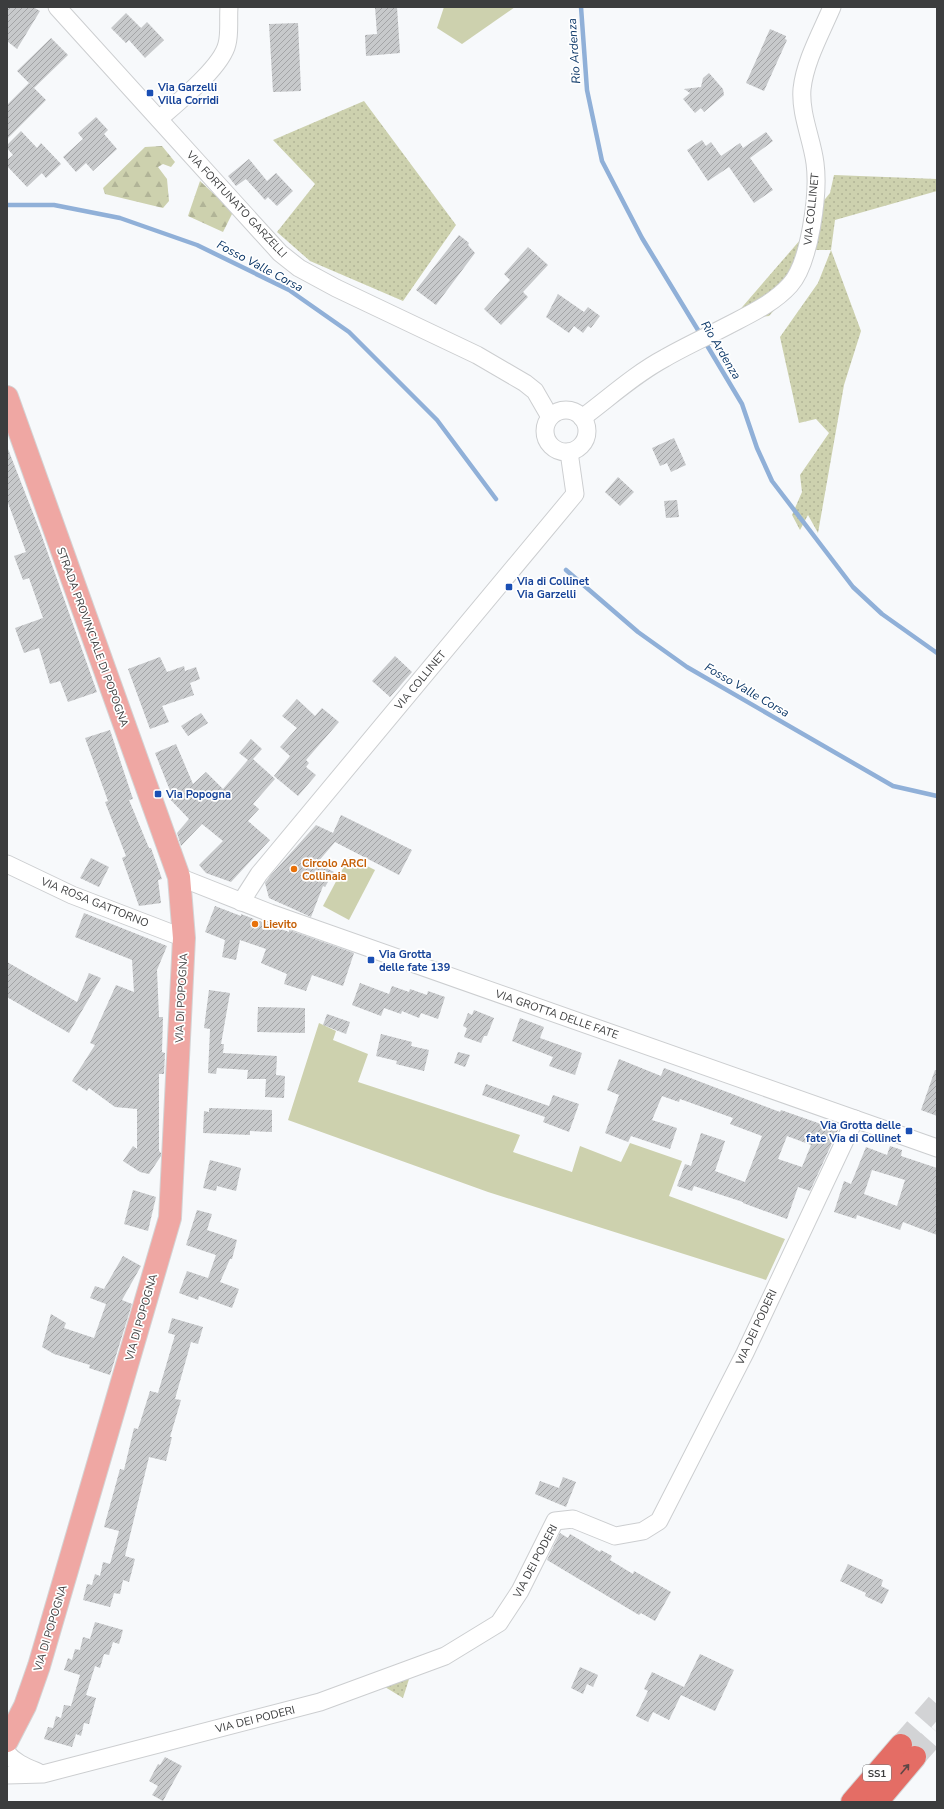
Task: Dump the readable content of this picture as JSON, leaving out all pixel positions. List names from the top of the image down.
{
  "streets": {
    "highway": ["SS1"],
    "main road": ["STRADA PROVINCIALE DI POPOGNA", "VIA DI POPOGNA"],
    "street": [
      "VIA FORTUNATO GARZELLI",
      "VIA COLLINET",
      "VIA ROSA GATTORNO",
      "VIA GROTTA DELLE FATE",
      "VIA DEI PODERI"
    ]
  },
  "crossings": [
    ["VIA FORTUNATO GARZELLI", "VIA COLLINET"],
    ["VIA COLLINET", "VIA GROTTA DELLE FATE"],
    ["STRADA PROVINCIALE DI POPOGNA", "VIA DI POPOGNA"],
    ["STRADA PROVINCIALE DI POPOGNA", "VIA GROTTA DELLE FATE"],
    ["VIA ROSA GATTORNO", "VIA DI POPOGNA"],
    ["VIA DI POPOGNA", "VIA GROTTA DELLE FATE"],
    ["VIA GROTTA DELLE FATE", "VIA DEI PODERI"]
  ],
  "water": ["Rio Ardenza", "Fosso Valle Corsa"],
  "places": {
    "transit": [
      "Via Garzelli Villa Corridi",
      "Via di Collinet Via Garzelli",
      "Via Popogna",
      "Via Grotta delle fate 139",
      "Via Grotta delle fate Via di Collinet"
    ],
    "other": ["Circolo ARCI Collinaia", "Lievito"]
  }
}
